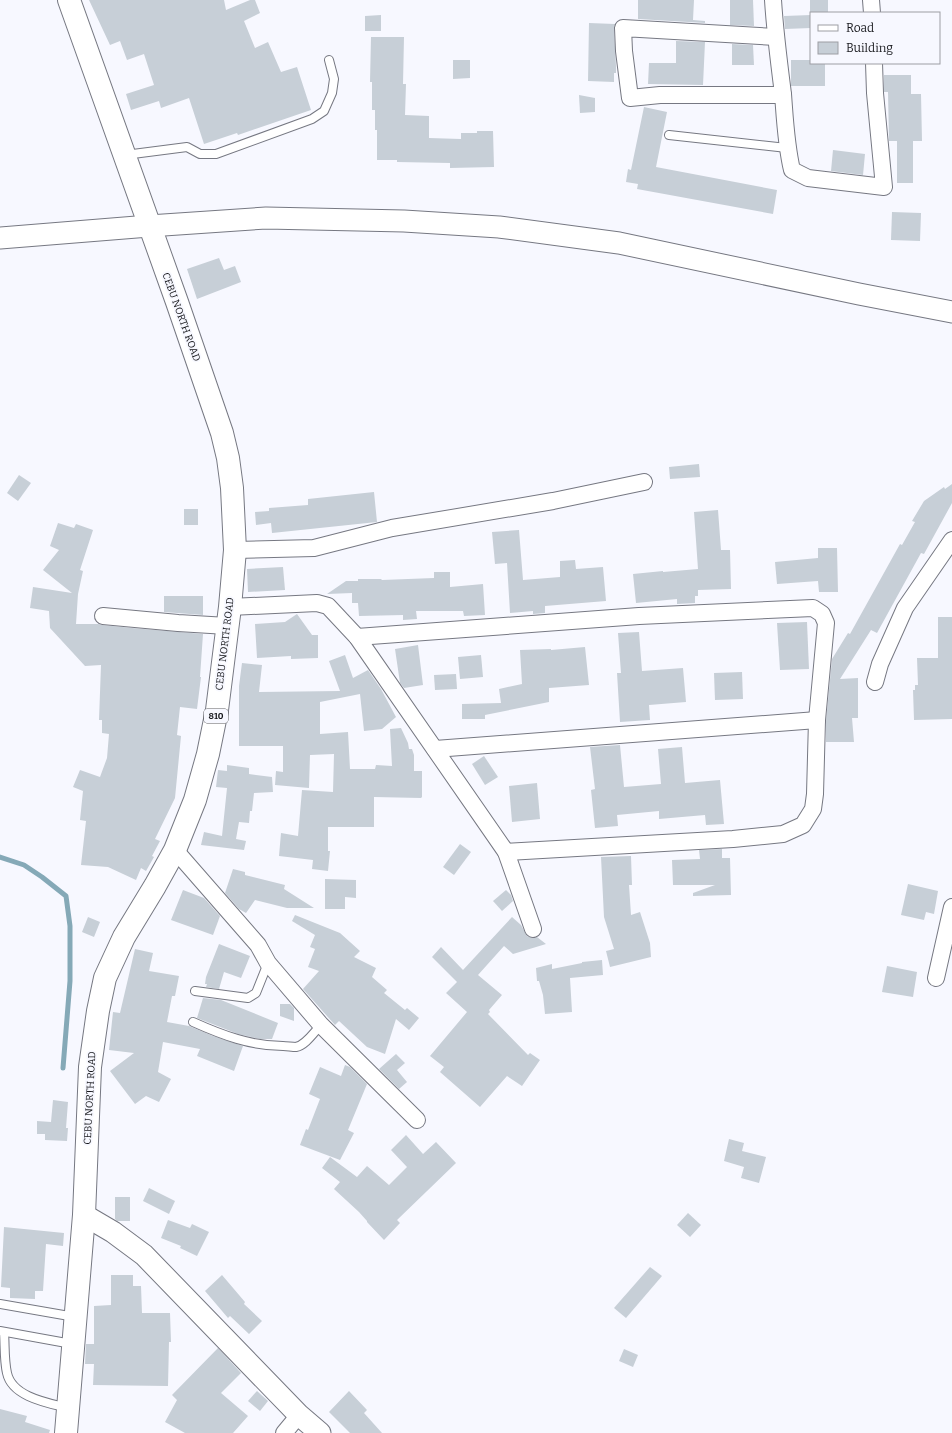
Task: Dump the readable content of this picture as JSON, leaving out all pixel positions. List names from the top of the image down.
{
  "streets": {
    "highway": ["CEBU NORTH ROAD", "810"]
  },
  "legend": ["Road", "Building"]
}
